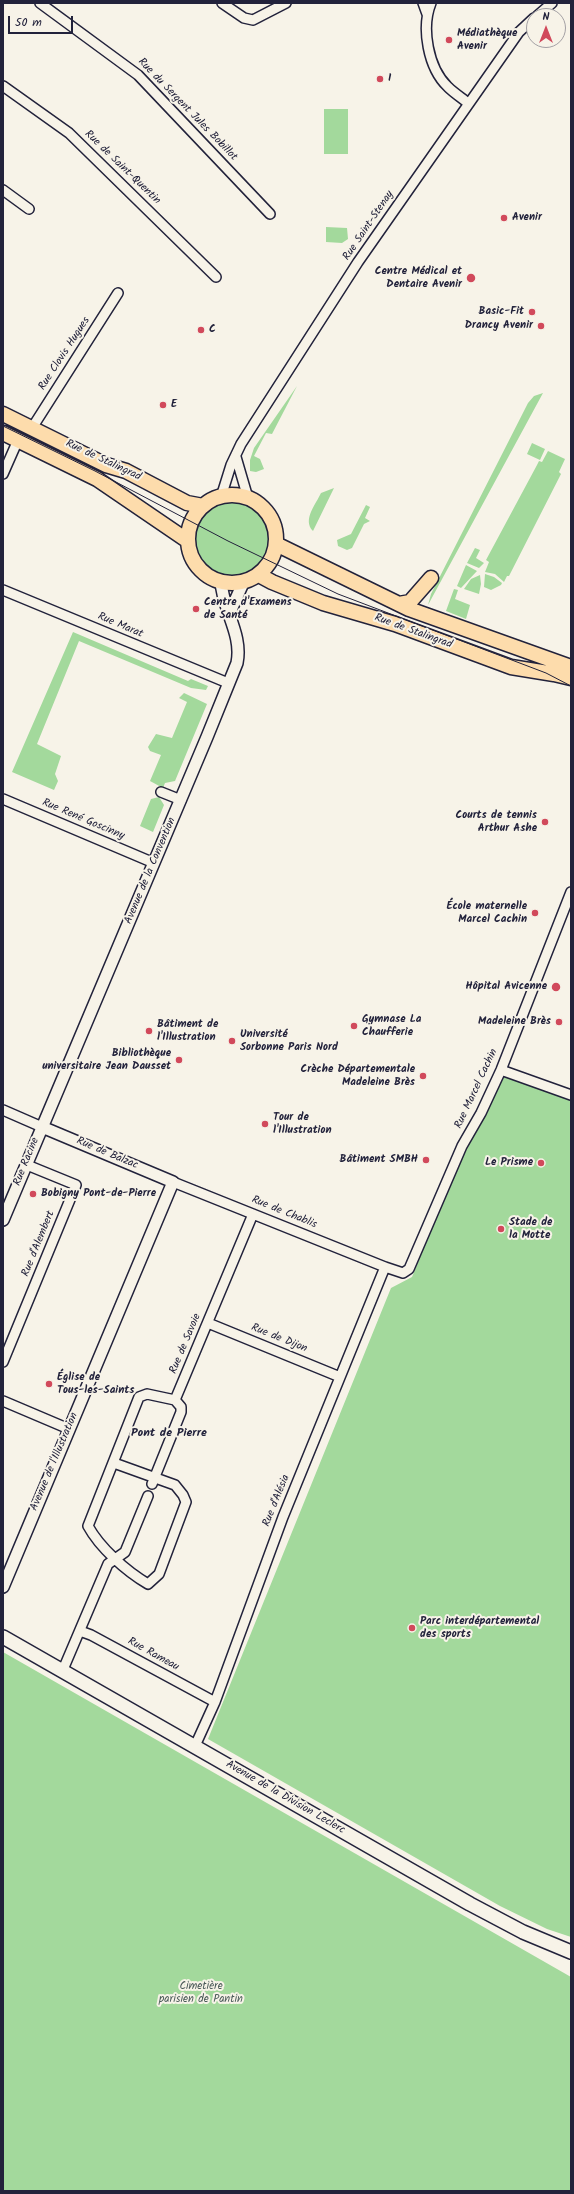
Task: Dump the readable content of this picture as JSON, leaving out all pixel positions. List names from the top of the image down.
{
  "streets": {
    "main road": ["Rue de Stalingrad", "Avenue de la Division Leclerc"],
    "street": [
      "Rue du Sergent Jules Bobillot",
      "Rue de Saint-Quentin",
      "Rue Saint-Stenay",
      "Rue Clovis Hugues",
      "Rue Marat",
      "Rue René Goscinny",
      "Avenue de la Convention",
      "Rue Marcel Cachin",
      "Rue de Balzac",
      "Rue Racine",
      "Rue de Chablis",
      "Rue d'Alembert",
      "Rue de Dijon",
      "Rue de Savoie",
      "Avenue de l'Illustration",
      "Rue d'Alésia",
      "Rue Rameau"
    ]
  },
  "crossings": [
    ["Rue Saint-Stenay", "Rue de Stalingrad"],
    ["Rue Saint-Stenay", "Avenue de la Convention"],
    ["Rue Clovis Hugues", "Rue de Stalingrad"],
    ["Rue de Stalingrad", "Avenue de la Convention"],
    ["Rue Marat", "Avenue de la Convention"],
    ["Rue René Goscinny", "Avenue de la Convention"],
    ["Avenue de la Convention", "Rue de Balzac"],
    ["Avenue de la Convention", "Rue Racine"],
    ["Rue Marcel Cachin", "Rue de Chablis"],
    ["Rue Marcel Cachin", "Rue d'Alésia"],
    ["Rue de Balzac", "Rue Racine"],
    ["Rue de Balzac", "Rue de Chablis"],
    ["Rue de Balzac", "Avenue de l'Illustration"],
    ["Rue Racine", "Rue d'Alembert"],
    ["Rue de Chablis", "Rue de Savoie"],
    ["Rue de Chablis", "Avenue de l'Illustration"],
    ["Rue de Chablis", "Rue d'Alésia"],
    ["Rue de Dijon", "Rue de Savoie"],
    ["Rue de Dijon", "Rue d'Alésia"],
    ["Rue d'Alésia", "Rue Rameau"],
    ["Rue d'Alésia", "Avenue de la Division Leclerc"]
  ],
  "districts": ["Pont de Pierre"],
  "parks": ["Cimetière parisien de Pantin"],
  "places": [
    "Médiathèque Avenir",
    "I",
    "Avenir",
    "Centre Médical et Dentaire Avenir",
    "Basic-Fit",
    "Drancy Avenir",
    "C",
    "E",
    "Centre d'Examens de Santé",
    "Courts de tennis Arthur Ashe",
    "École maternelle Marcel Cachin",
    "Hôpital Avicenne",
    "Madeleine Brès",
    "Gymnase La Chaufferie",
    "Bâtiment de l'Illustration",
    "Université Sorbonne Paris Nord",
    "Bibliothèque universitaire Jean Dausset",
    "Crèche Départementale Madeleine Brès",
    "Tour de l'Illustration",
    "Bâtiment SMBH",
    "Le Prisme",
    "Bobigny Pont-de-Pierre",
    "Stade de la Motte",
    "Église de Tous-les-Saints",
    "Parc interdépartemental des sports"
  ],
  "scale_bar": "50 m",
  "north": "top"
}
